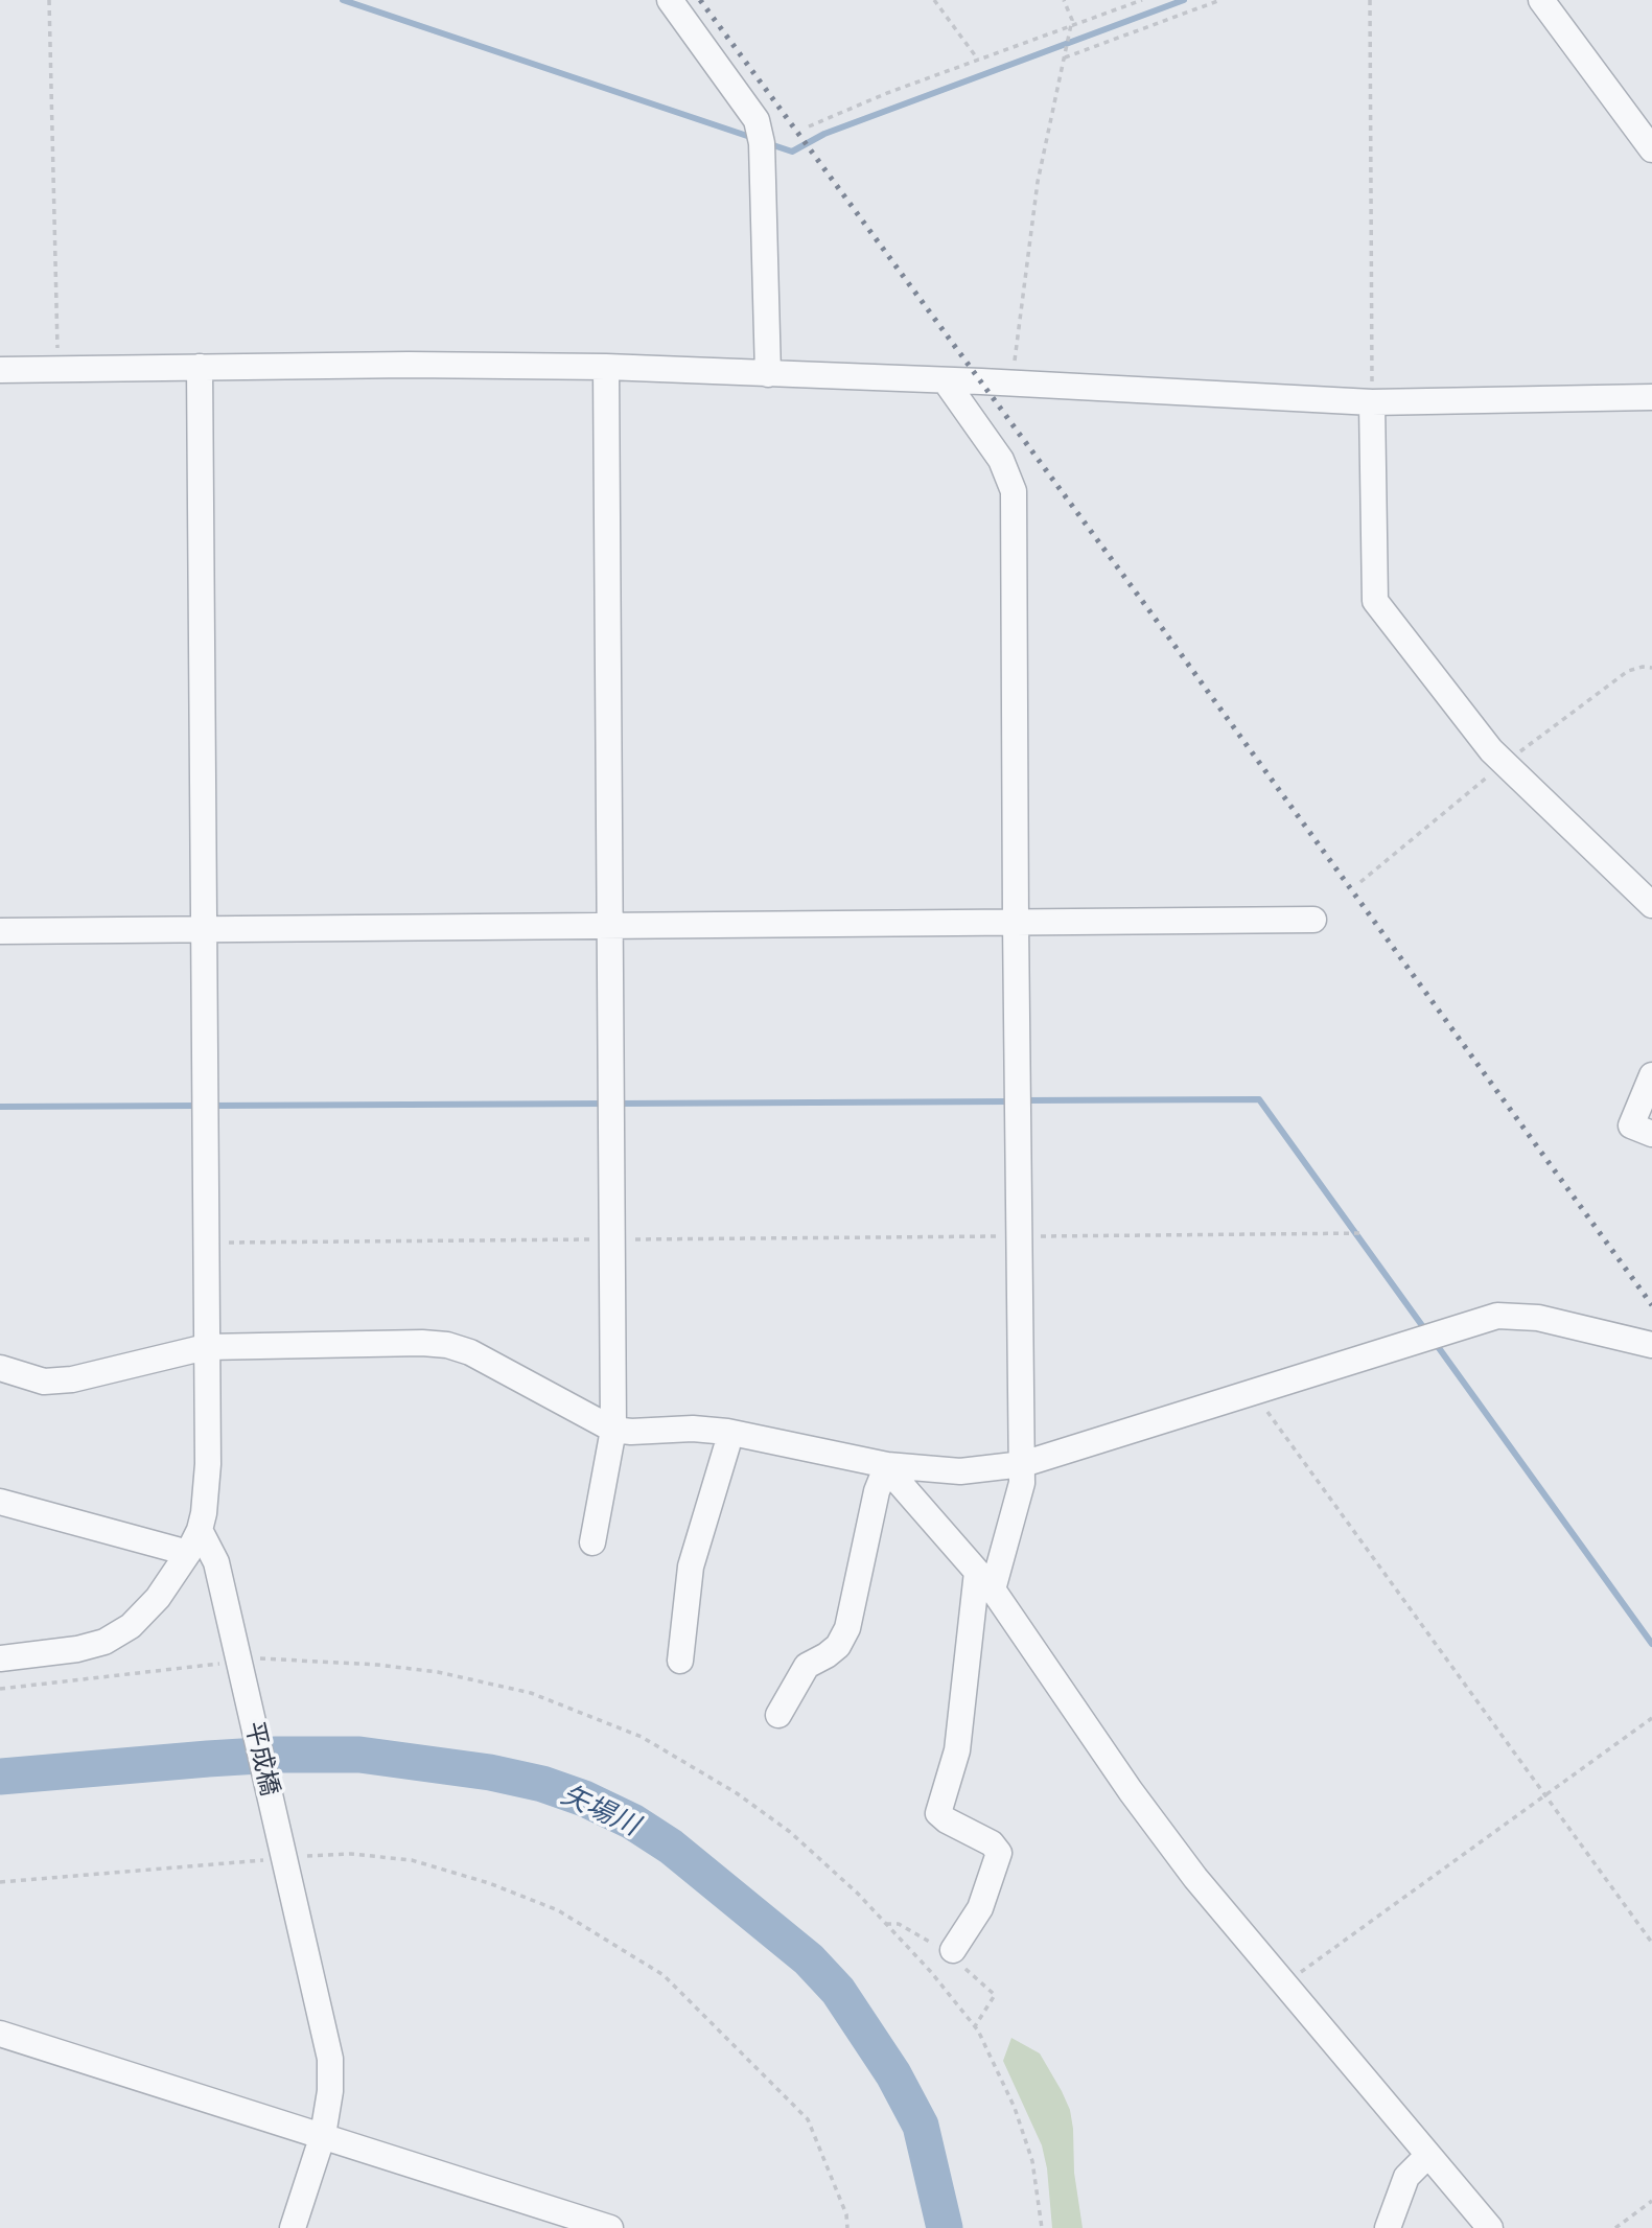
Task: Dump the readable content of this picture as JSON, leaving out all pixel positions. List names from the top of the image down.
{
  "streets": {
    "street": ["平成橋"]
  },
  "water": ["矢場川"]
}
